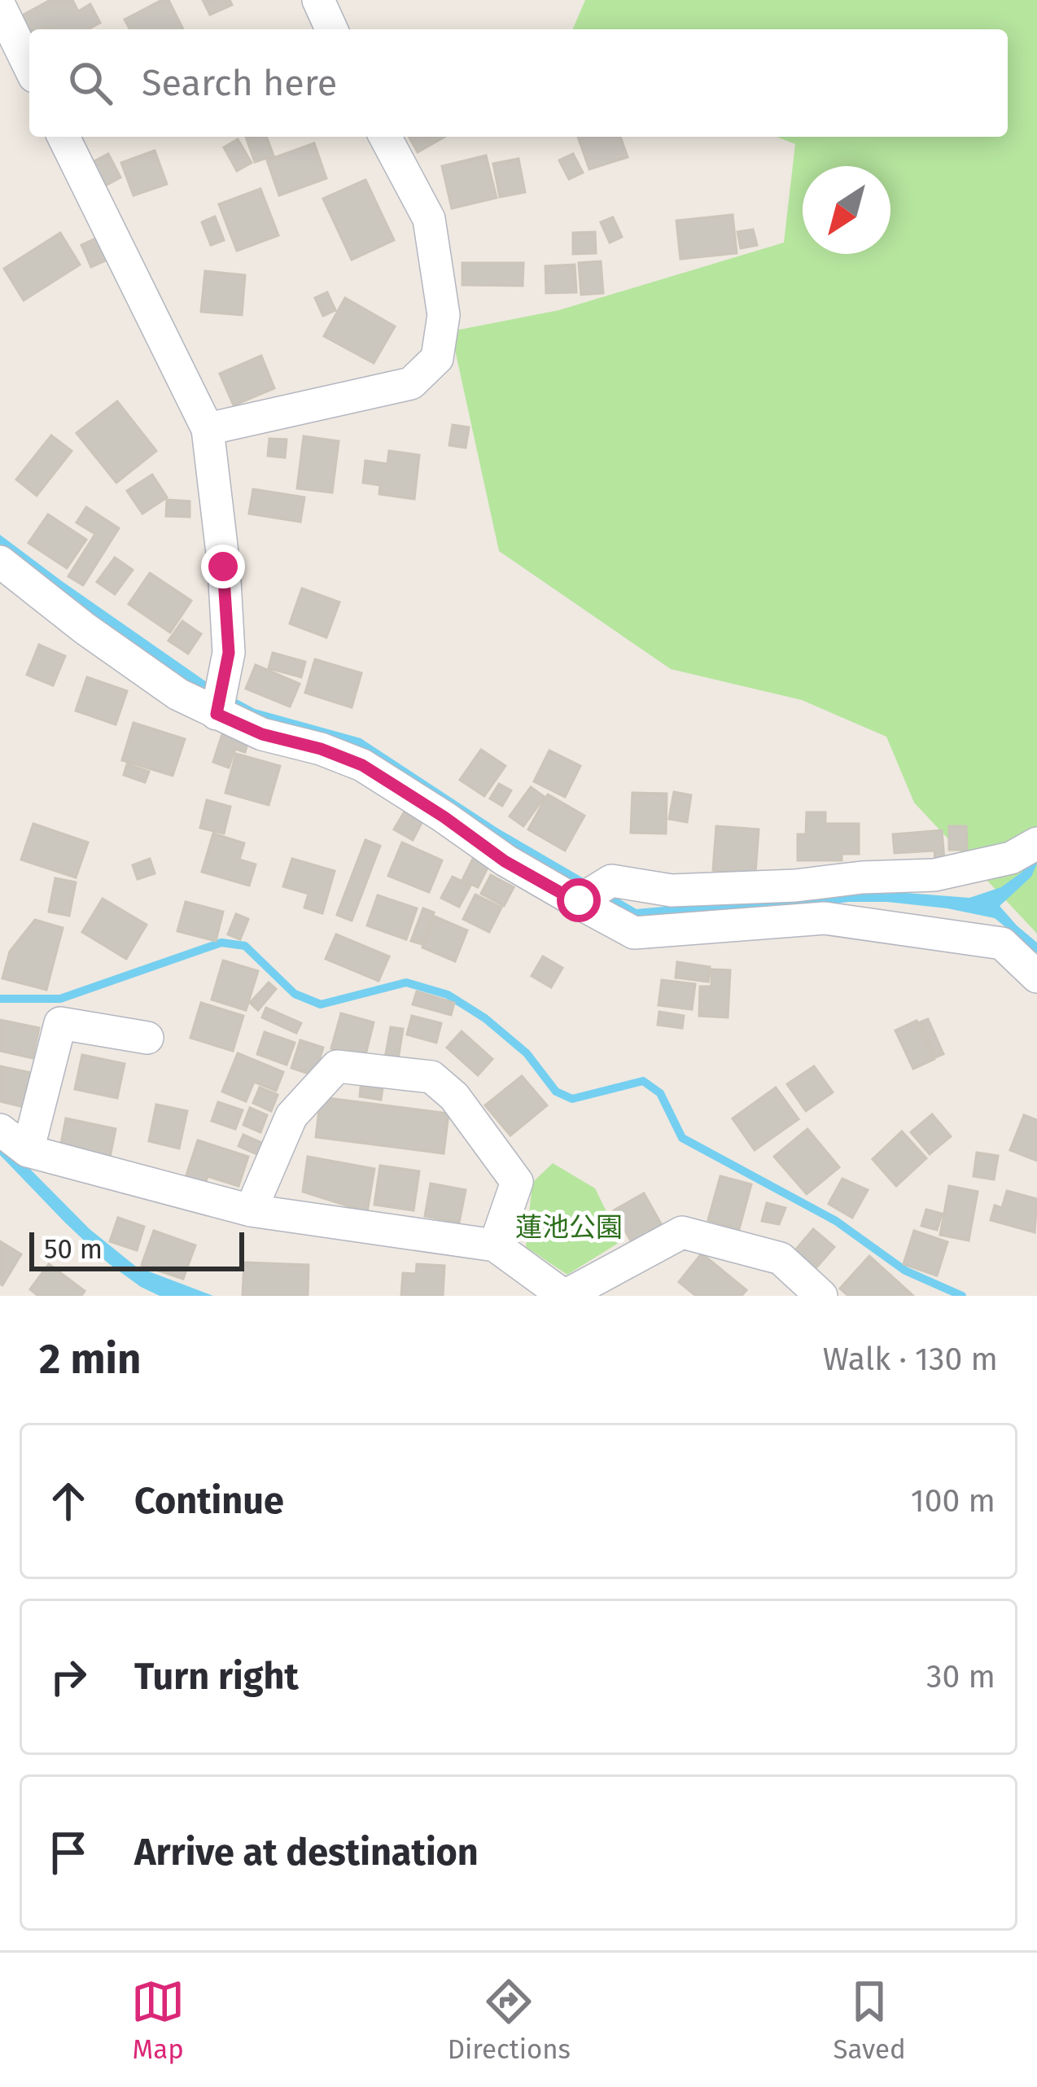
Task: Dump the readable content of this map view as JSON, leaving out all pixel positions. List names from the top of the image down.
{
  "parks": ["蓮池公園"],
  "scale_bar": "50 m",
  "north": "bottom left",
  "page": {
    "search": "Search here",
    "scale": "50 m",
    "heading": ["2 min", "Walk · 130 m"],
    "list": [
      ["Continue", "100 m"],
      ["Turn right", "30 m"],
      "Arrive at destination"
    ],
    "nav": ["Map", "Directions", "Saved"]
  }
}
